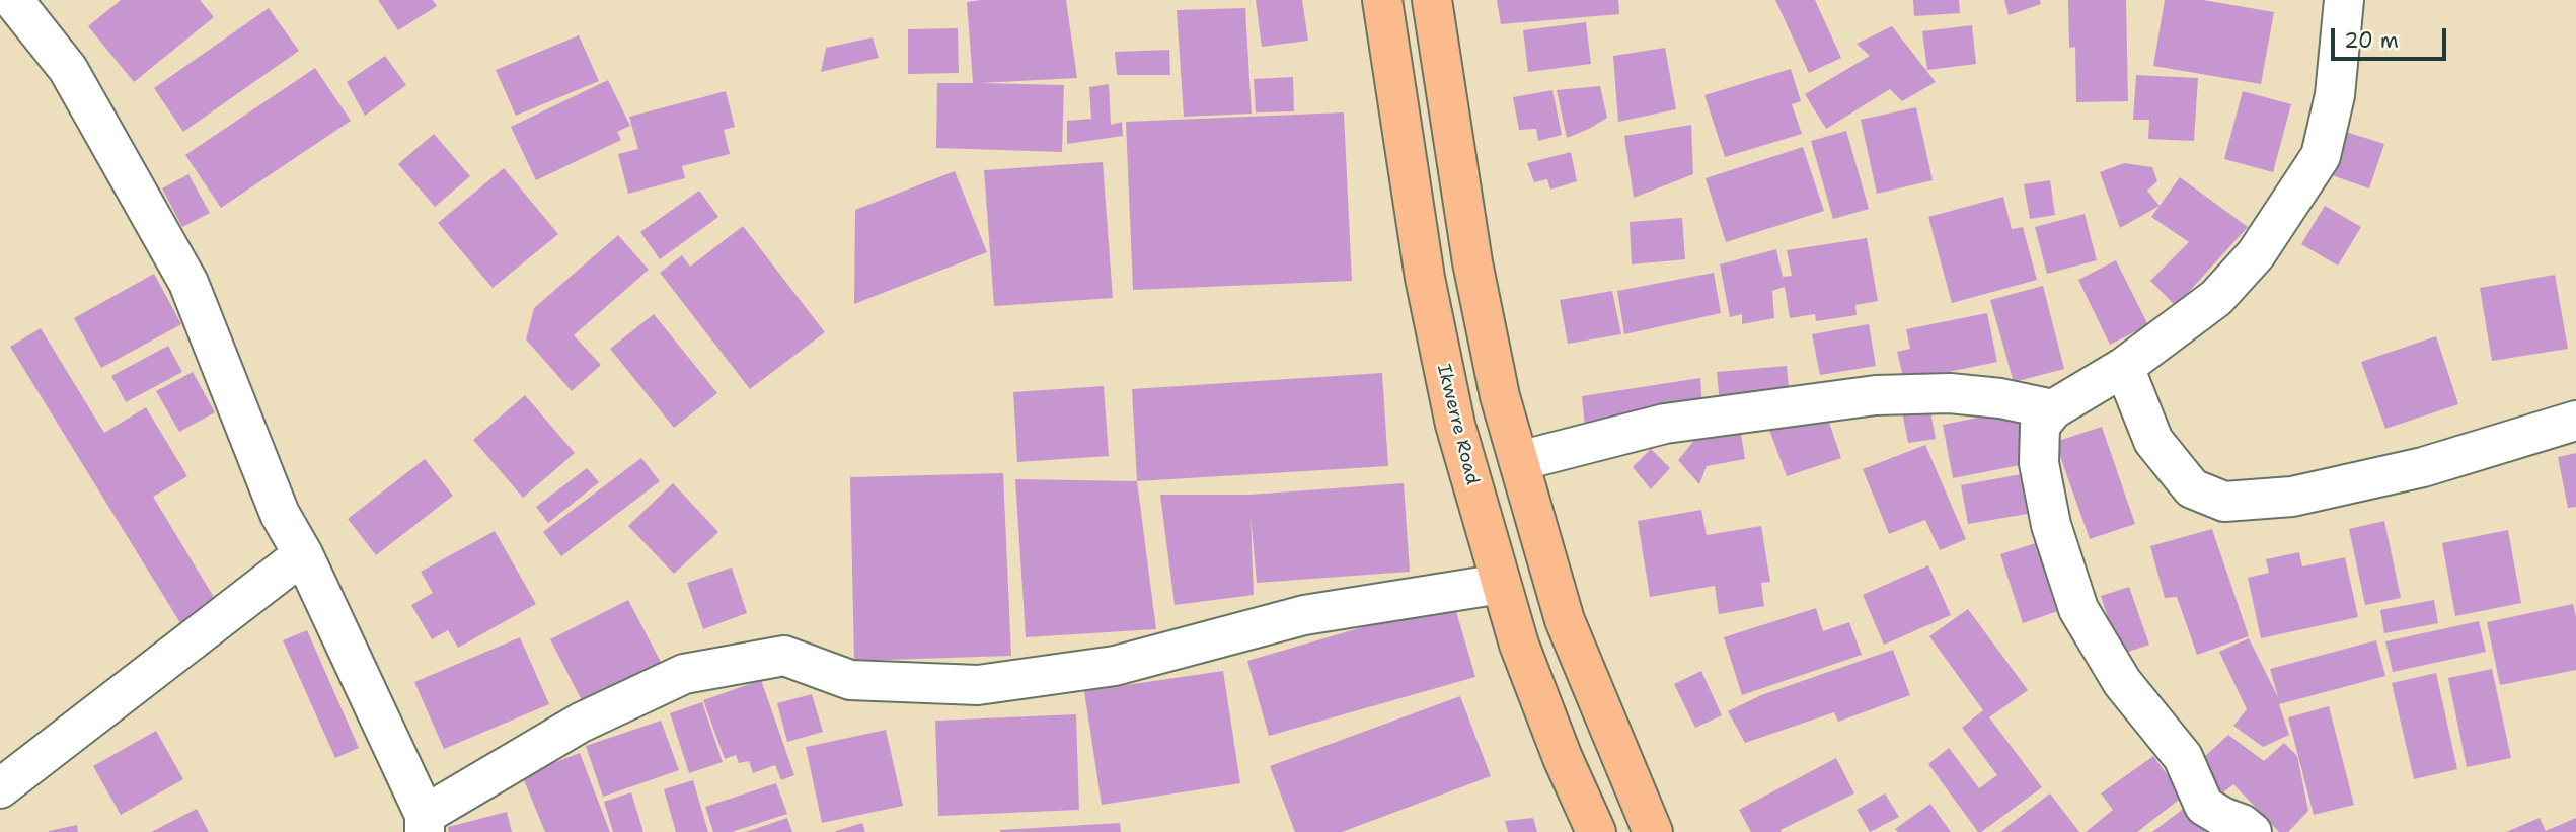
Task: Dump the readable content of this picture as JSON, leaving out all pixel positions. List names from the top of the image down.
{
  "streets": {
    "main road": ["Ikwerre Road"]
  },
  "scale_bar": "20 m"
}
